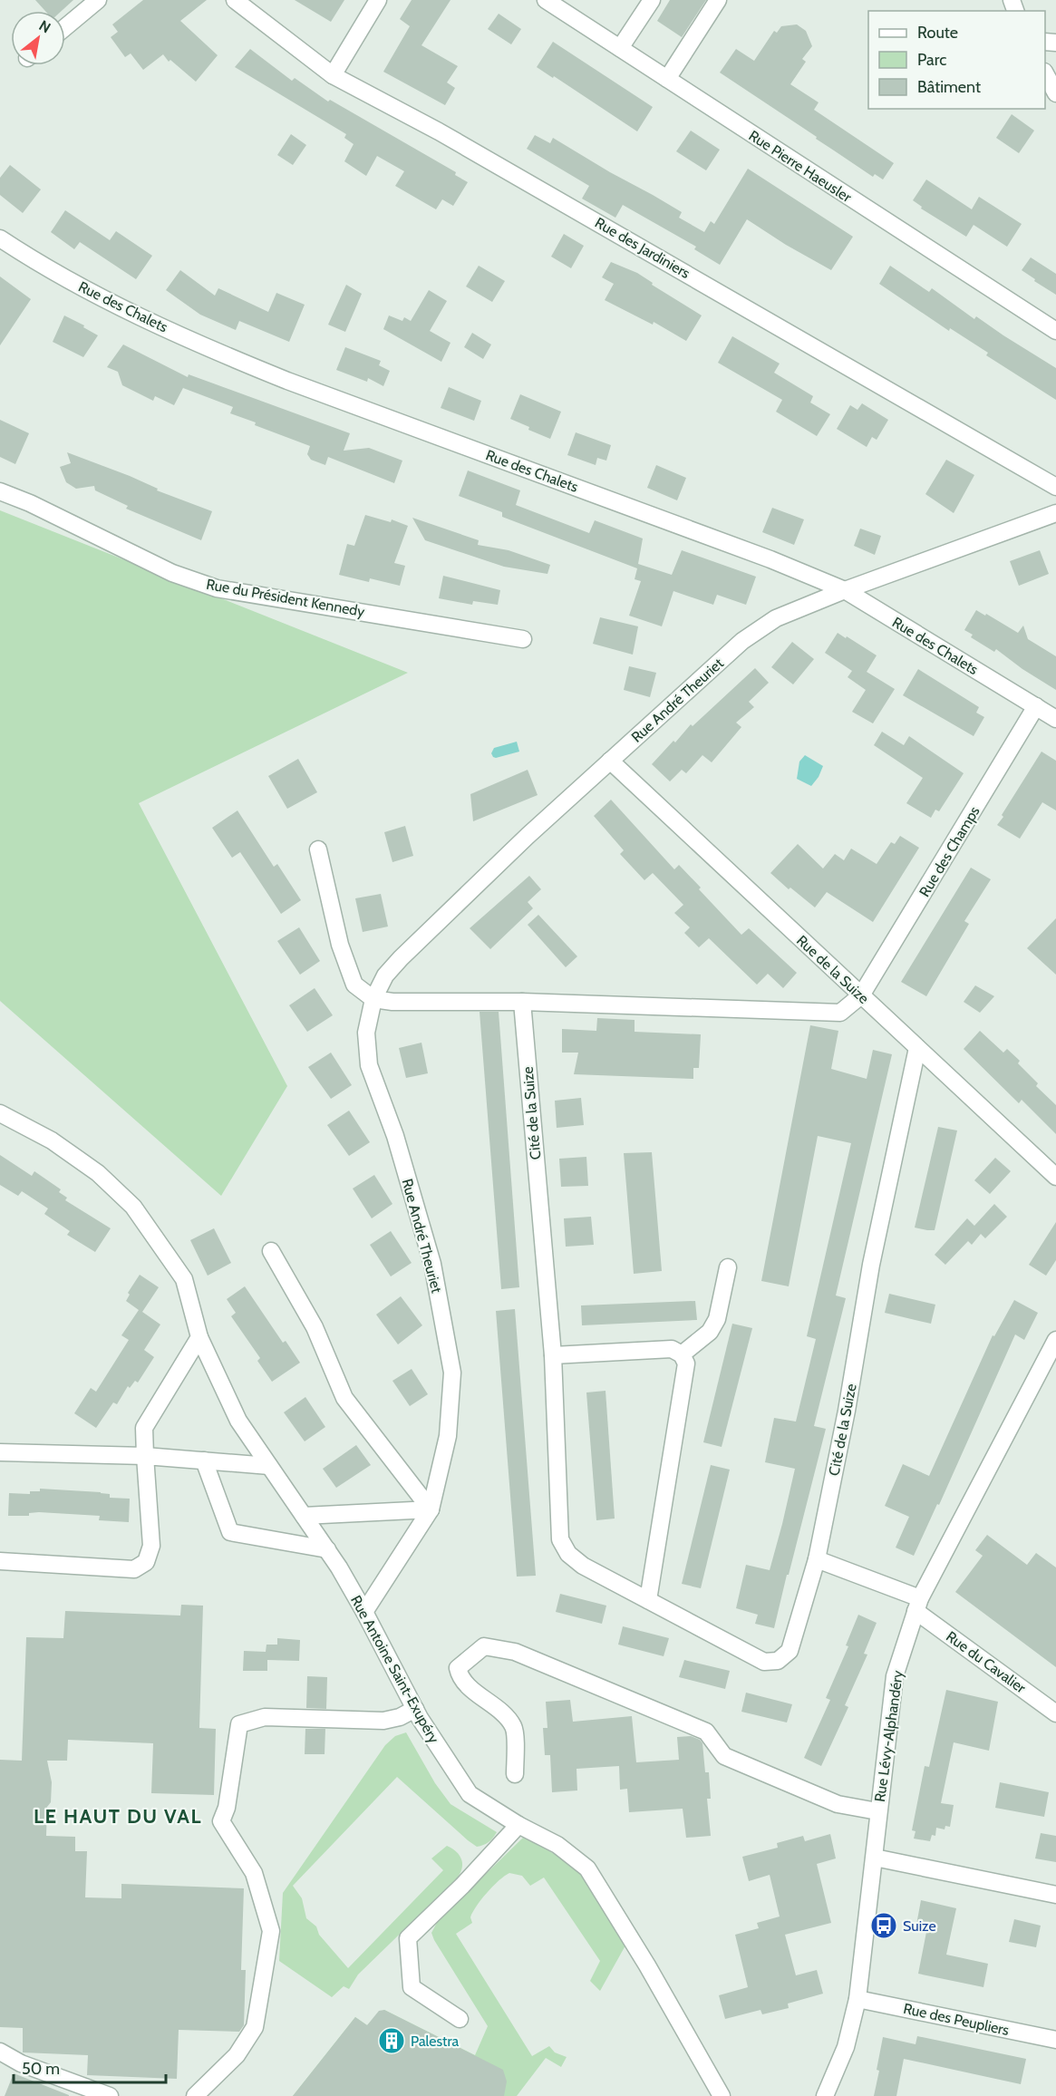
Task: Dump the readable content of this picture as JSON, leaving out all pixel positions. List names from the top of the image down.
{
  "streets": {
    "street": [
      "Rue Pierre Haeusler",
      "Rue des Jardiniers",
      "Rue des Chalets",
      "Rue du Président Kennedy",
      "Rue André Theuriet",
      "Rue des Champs",
      "Rue de la Suize",
      "Cité de la Suize",
      "Rue du Cavalier",
      "Rue Antoine Saint-Exupéry",
      "Rue Lévy-Alphandéry",
      "Rue des Peupliers"
    ]
  },
  "crossings": [
    ["Rue des Chalets", "Rue André Theuriet"],
    ["Rue des Chalets", "Rue des Champs"],
    ["Rue André Theuriet", "Rue de la Suize"],
    ["Rue André Theuriet", "Rue Antoine Saint-Exupéry"],
    ["Rue des Champs", "Rue de la Suize"],
    ["Rue de la Suize", "Cité de la Suize"],
    ["Cité de la Suize", "Rue du Cavalier"],
    ["Rue du Cavalier", "Rue Lévy-Alphandéry"],
    ["Rue Lévy-Alphandéry", "Rue des Peupliers"]
  ],
  "districts": ["LE HAUT DU VAL"],
  "places": {
    "bus stop": ["Suize"],
    "building": ["Palestra"]
  },
  "legend": ["Route", "Parc", "Bâtiment"],
  "scale_bar": "50 m",
  "north": "top right"
}
